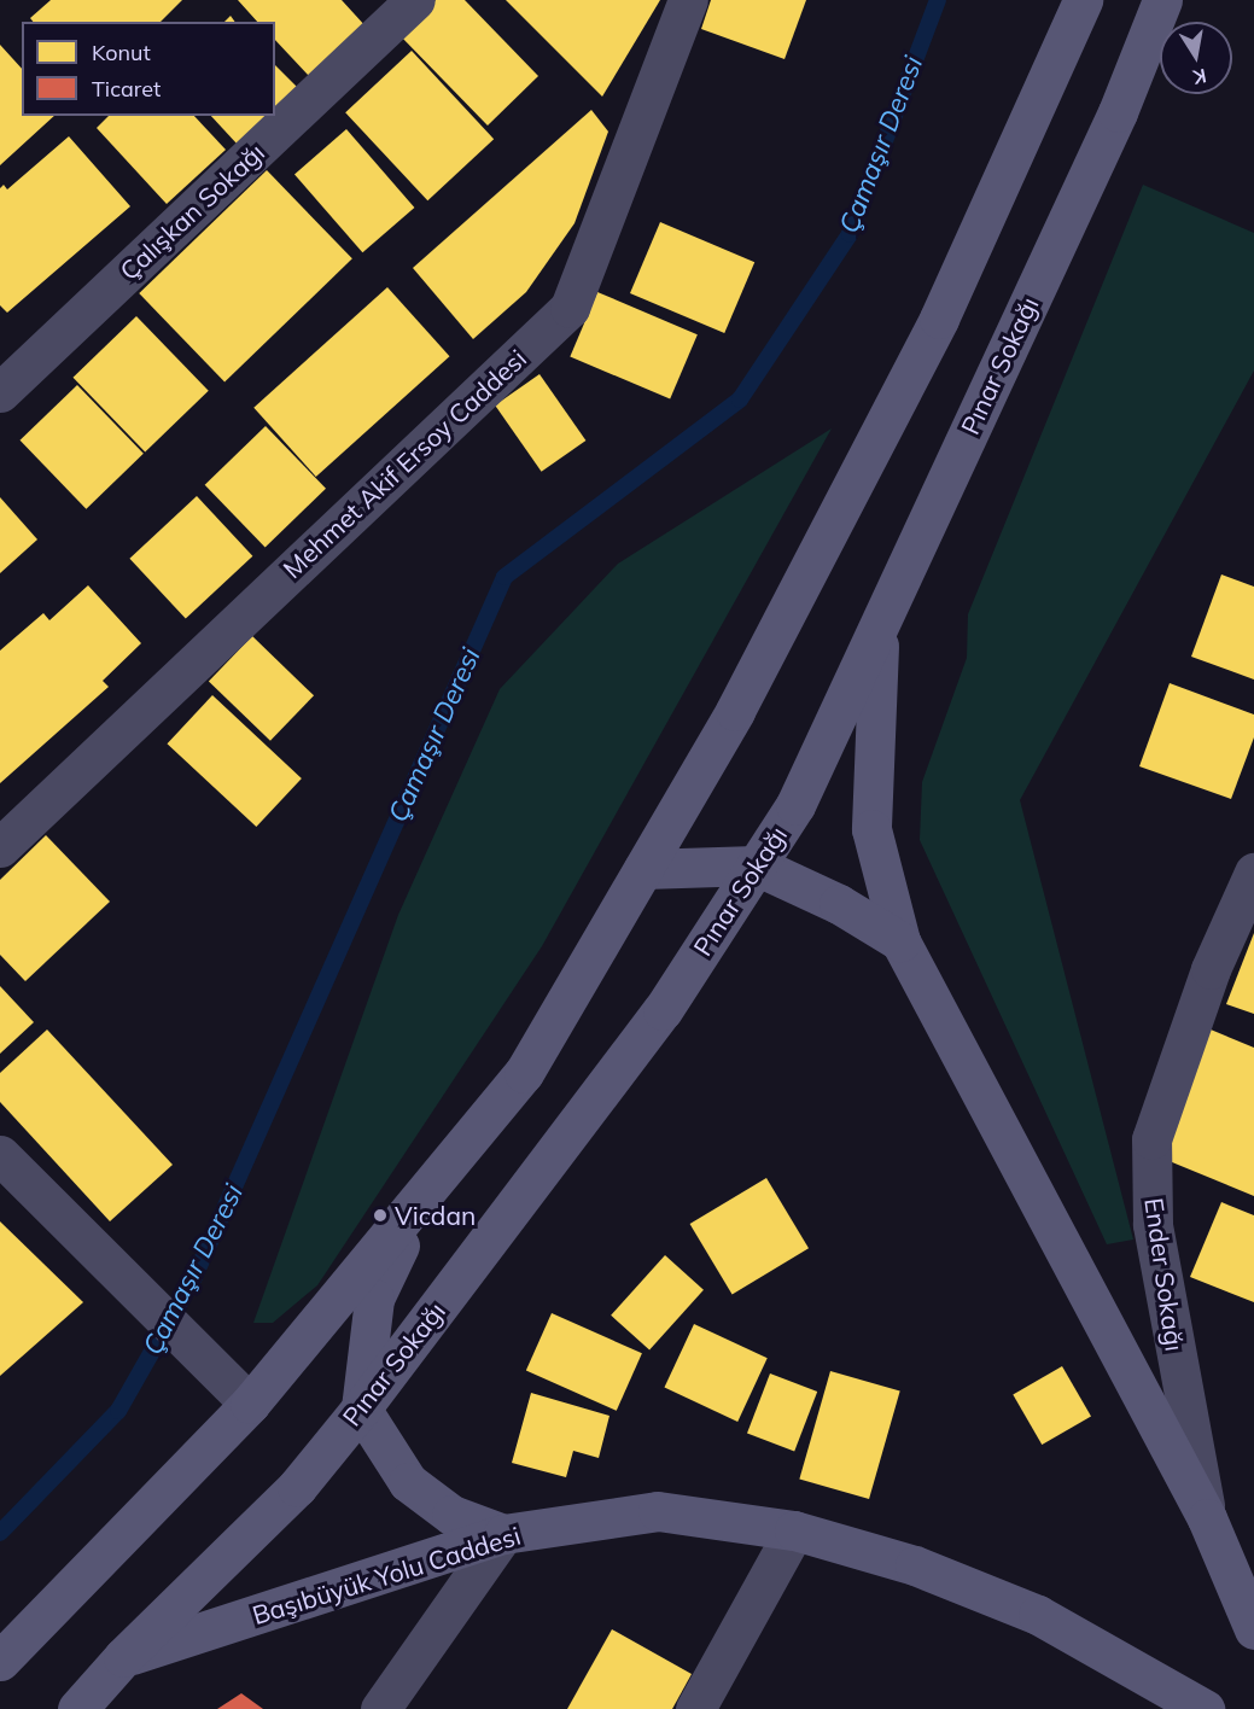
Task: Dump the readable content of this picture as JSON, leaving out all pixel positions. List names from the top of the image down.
{
  "streets": {
    "main road": ["Pınar Sokağı", "Başıbüyük Yolu Caddesi"],
    "street": ["Çalışkan Sokağı", "Mehmet Akif Ersoy Caddesi", "Ender Sokağı"]
  },
  "crossings": [
    ["Pınar Sokağı", "Başıbüyük Yolu Caddesi"]
  ],
  "water": ["Çamaşır Deresi"],
  "places": ["Vicdan"],
  "legend": ["Konut", "Ticaret"],
  "north": "bottom"
}
